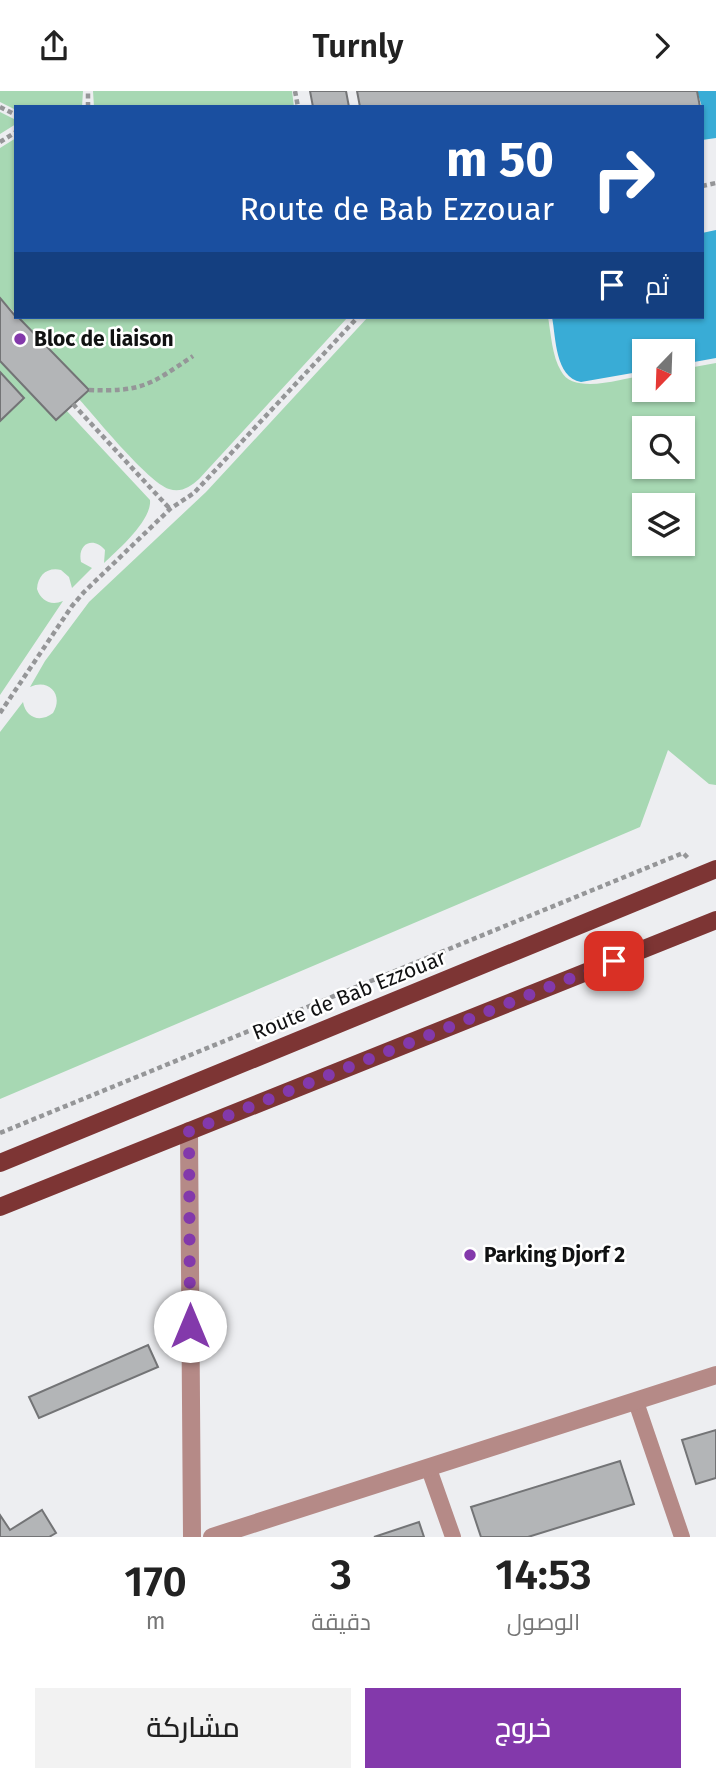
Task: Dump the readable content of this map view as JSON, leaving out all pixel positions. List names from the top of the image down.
{
  "streets": {
    "main road": ["Route de Bab Ezzouar"]
  },
  "places": ["Bloc de liaison", "Parking Djorf 2"],
  "north": "bottom left",
  "page": {
    "header": "Turnly",
    "turn": ["50 m", "Route de Bab Ezzouar"],
    "then": "ثم",
    "eta": [
      "14:53",
      "الوصول",
      "3",
      "دقيقة",
      "170",
      "m"
    ],
    "buttons": ["خروج", "مشاركة"]
  }
}
